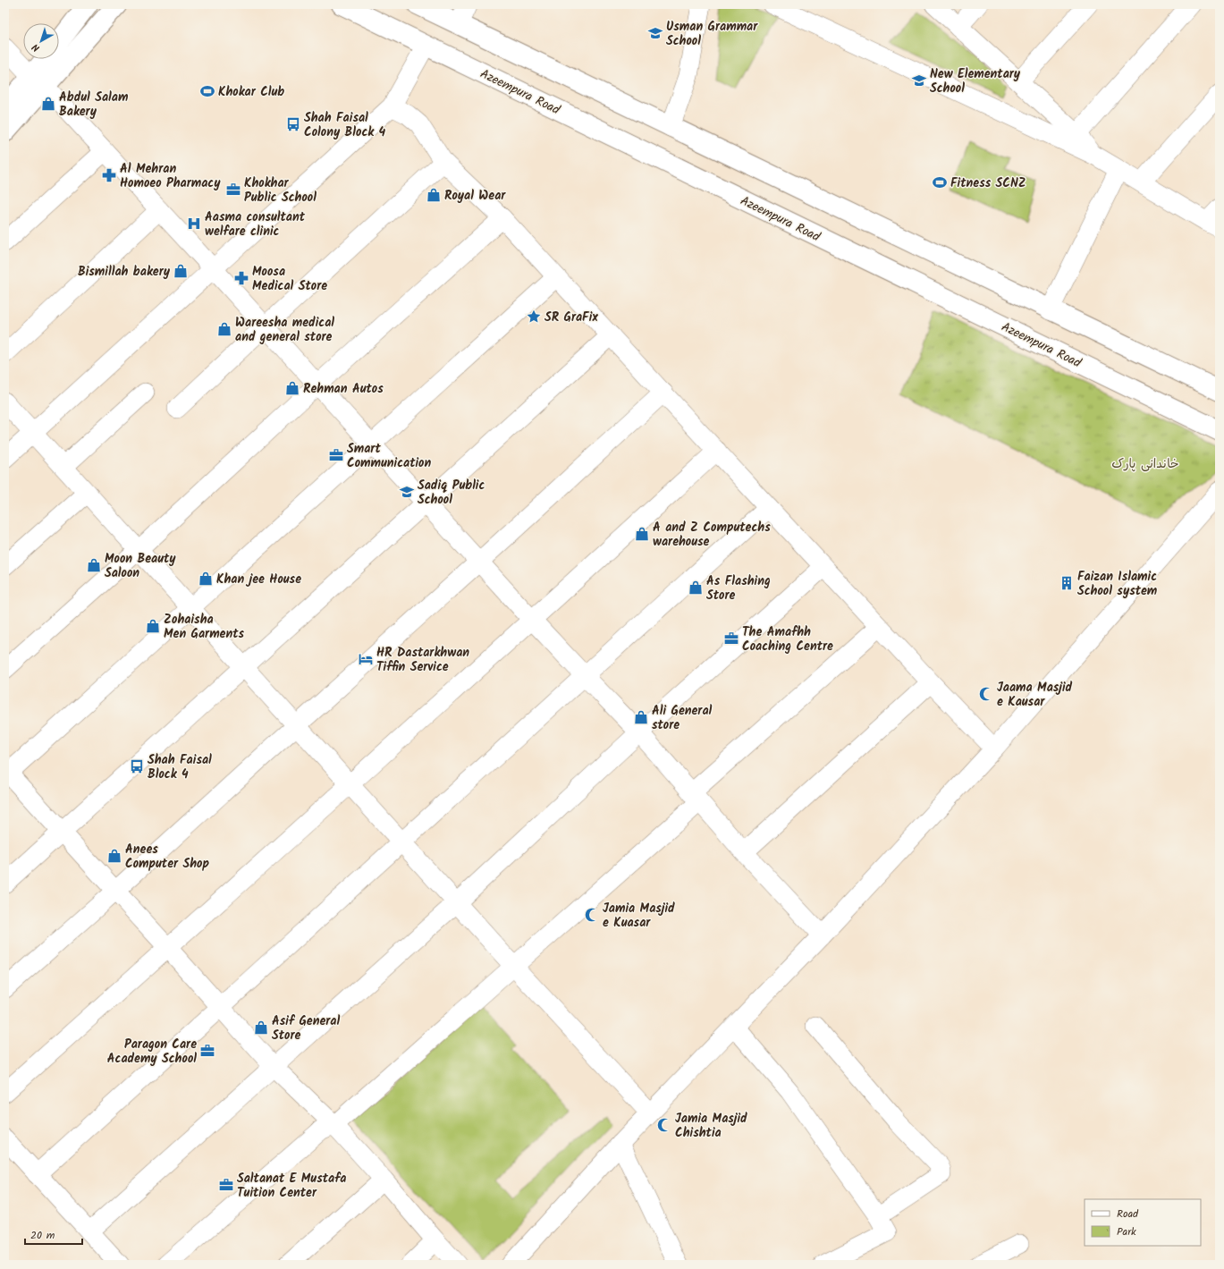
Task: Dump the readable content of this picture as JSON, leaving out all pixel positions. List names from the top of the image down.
{
  "streets": {
    "main road": ["Azeempura Road"]
  },
  "parks": ["خاندانی پارک"],
  "places": {
    "school or university": ["Usman Grammar School", "New Elementary School", "Sadiq Public School"],
    "sports": ["Khokar Club", "Fitness SCNZ"],
    "shop": [
      "Abdul Salam Bakery",
      "Royal Wear",
      "Bismillah bakery",
      "Wareesha medical and general store",
      "Rehman Autos",
      "A and Z Computechs warehouse",
      "Moon Beauty Saloon",
      "Khan jee House",
      "As Flashing Store",
      "Zohaisha Men Garments",
      "Ali General store",
      "Anees Computer Shop",
      "Asif General Store"
    ],
    "bus stop": ["Shah Faisal Colony Block 4", "Shah Faisal Block 4"],
    "pharmacy": ["Al Mehran Homoeo Pharmacy", "Moosa Medical Store"],
    "office": [
      "Khokhar Public School",
      "Smart Communication",
      "The Amafhh Coaching Centre",
      "Paragon Care Academy School",
      "Saltanat E Mustafa Tuition Center"
    ],
    "hospital": ["Aasma consultant welfare clinic"],
    "place": ["SR GraFix"],
    "building": ["Faizan Islamic School system"],
    "hotel": ["HR Dastarkhwan Tiffin Service"],
    "mosque": ["Jaama Masjid e Kausar", "Jamia Masjid e Kuasar", "Jamia Masjid Chishtia"]
  },
  "legend": ["Road", "Park"],
  "scale_bar": "20 m",
  "north": "bottom left"
}
